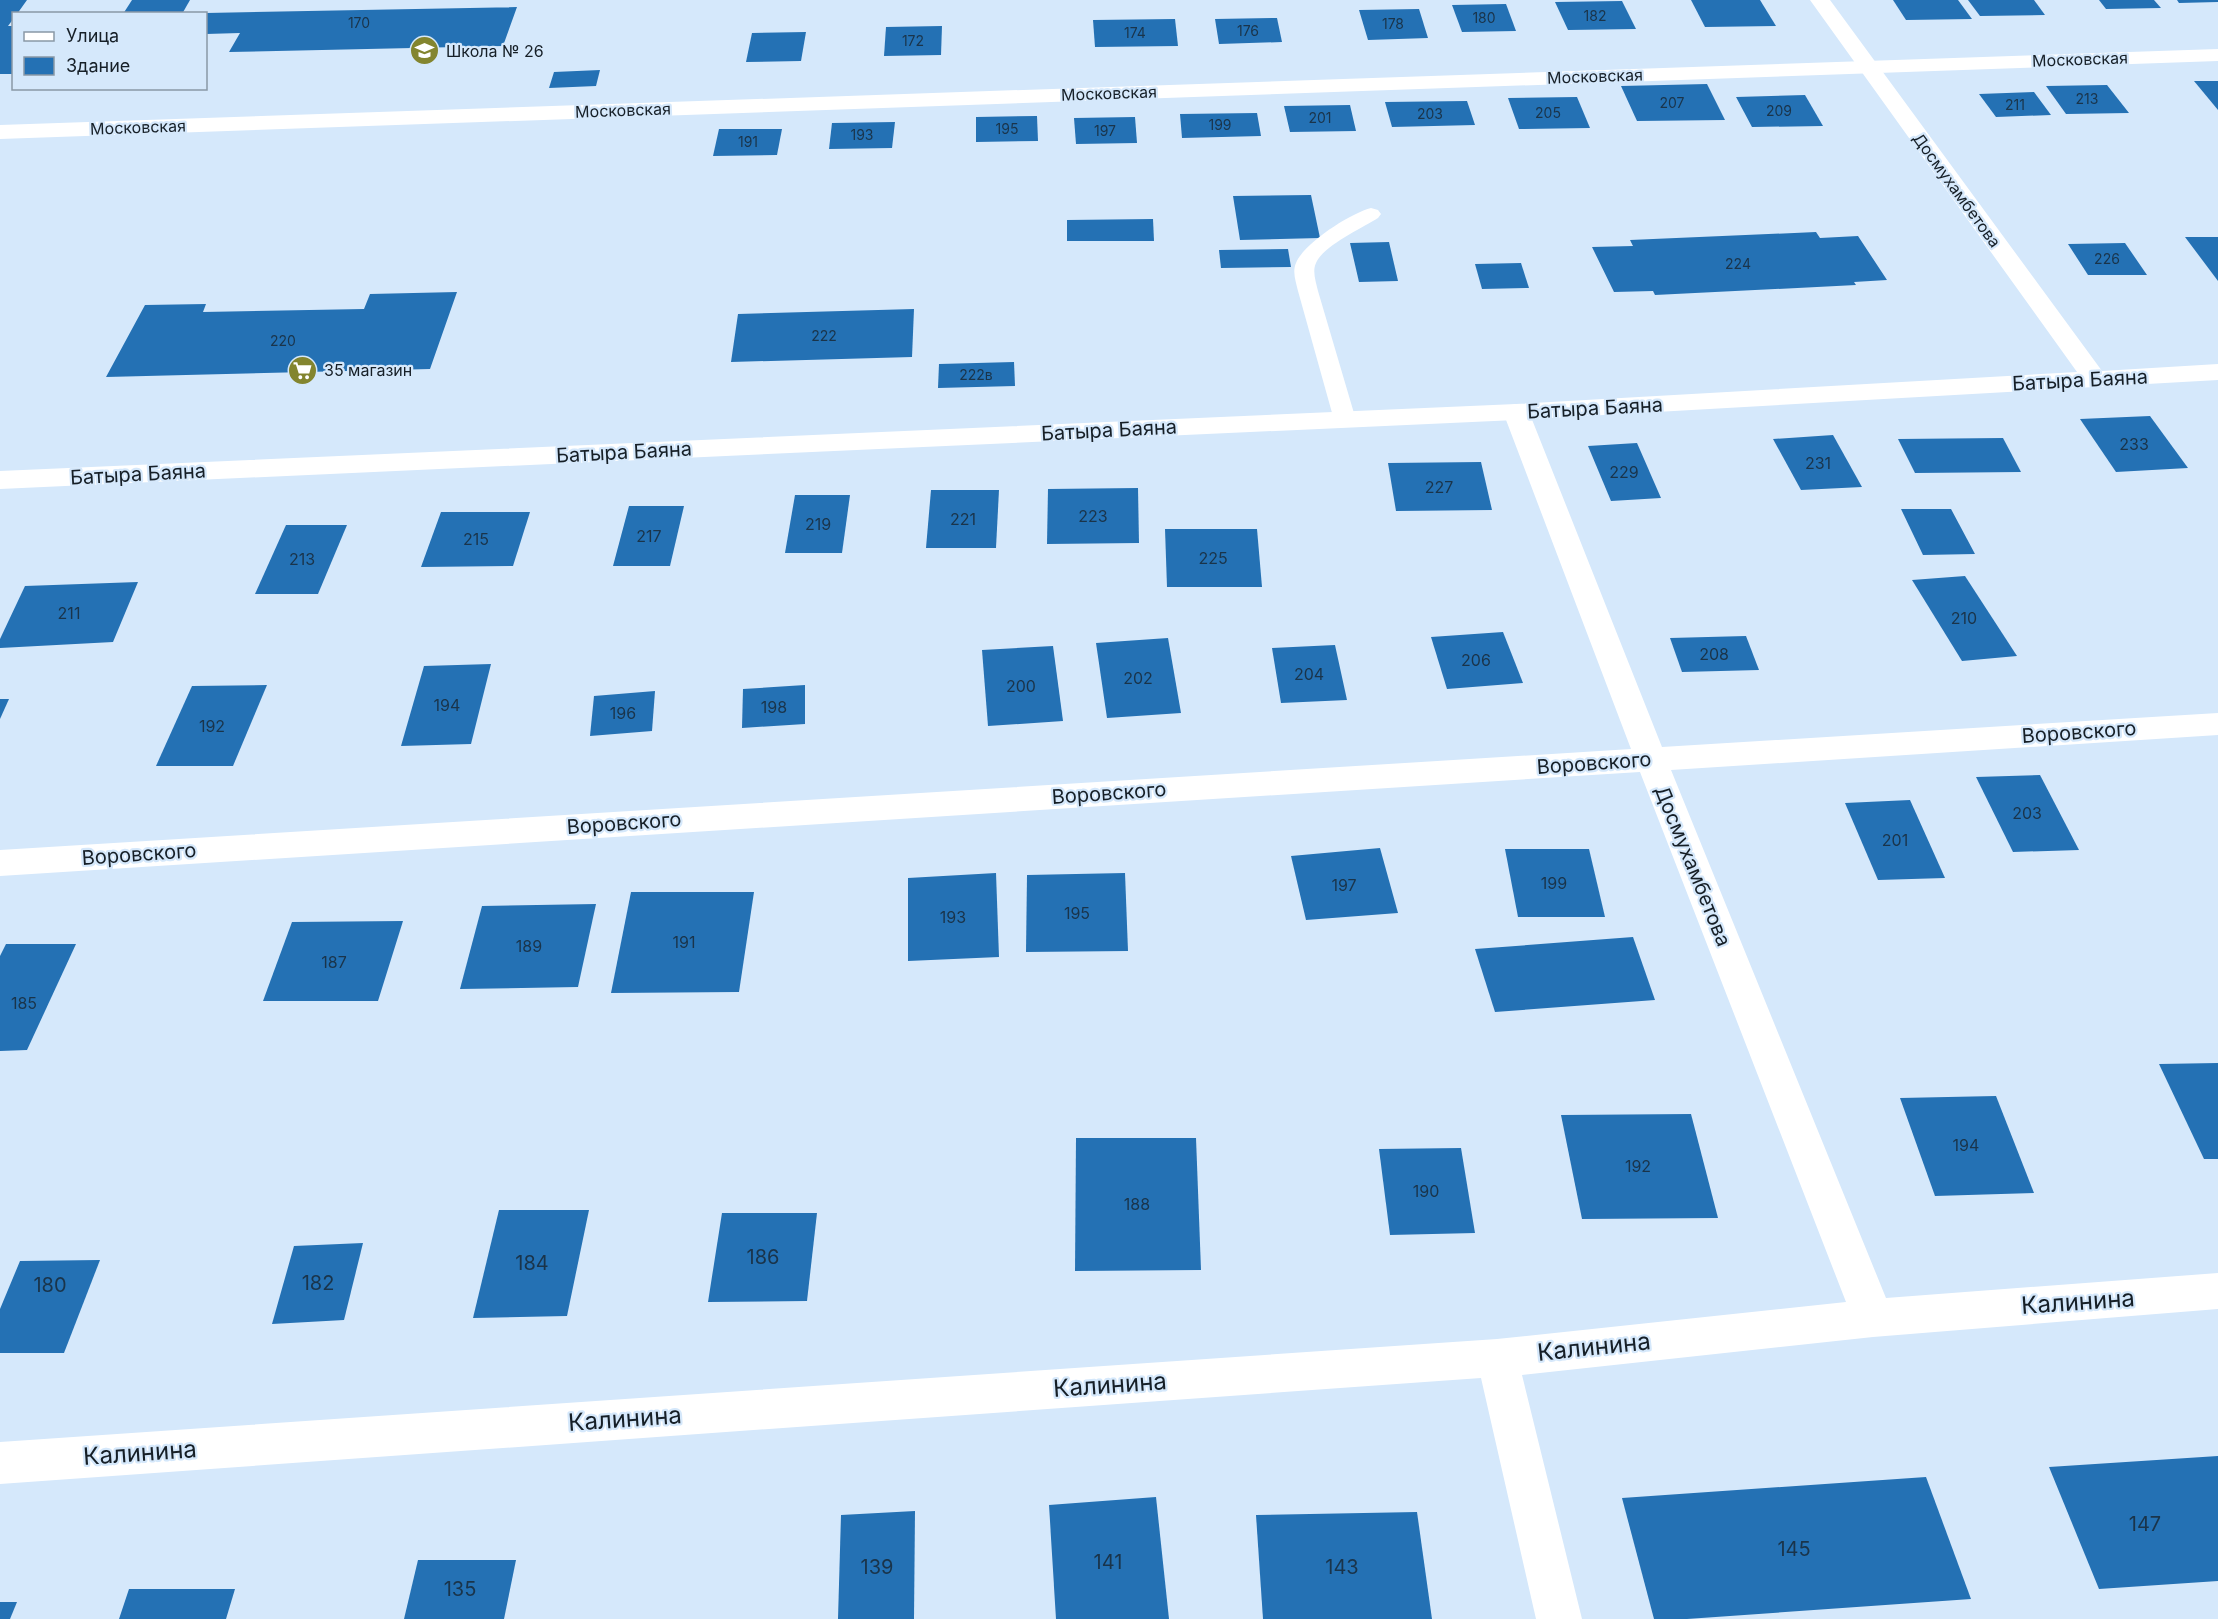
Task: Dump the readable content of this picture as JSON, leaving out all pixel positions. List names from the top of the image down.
{
  "streets": {
    "street": [
      "Московская",
      "Досмухамбетова",
      "Батыра Баяна",
      "Воровского",
      "Калинина"
    ]
  },
  "crossings": [
    ["Московская", "Досмухамбетова"],
    ["Досмухамбетова", "Батыра Баяна"],
    ["Досмухамбетова", "Воровского"],
    ["Досмухамбетова", "Калинина"]
  ],
  "places": {
    "school or university": ["Школа № 26"],
    "supermarket": ["35 магазин"]
  },
  "house_numbers": [
    "182",
    "180",
    "170",
    "178",
    "176",
    "174",
    "172",
    "213",
    "207",
    "211",
    "209",
    "205",
    "203",
    "201",
    "199",
    "195",
    "197",
    "193",
    "191",
    "226",
    "224",
    "222",
    "220",
    "222в",
    "233",
    "231",
    "229",
    "227",
    "223",
    "221",
    "219",
    "217",
    "215",
    "225",
    "213",
    "211",
    "210",
    "208",
    "206",
    "204",
    "202",
    "200",
    "194",
    "198",
    "196",
    "192",
    "203",
    "201",
    "199",
    "197",
    "195",
    "193",
    "191",
    "189",
    "187",
    "185",
    "194",
    "192",
    "190",
    "188",
    "186",
    "184",
    "182",
    "180",
    "147",
    "145",
    "141",
    "139",
    "143",
    "135"
  ],
  "legend": ["Улица", "Здание"]
}
